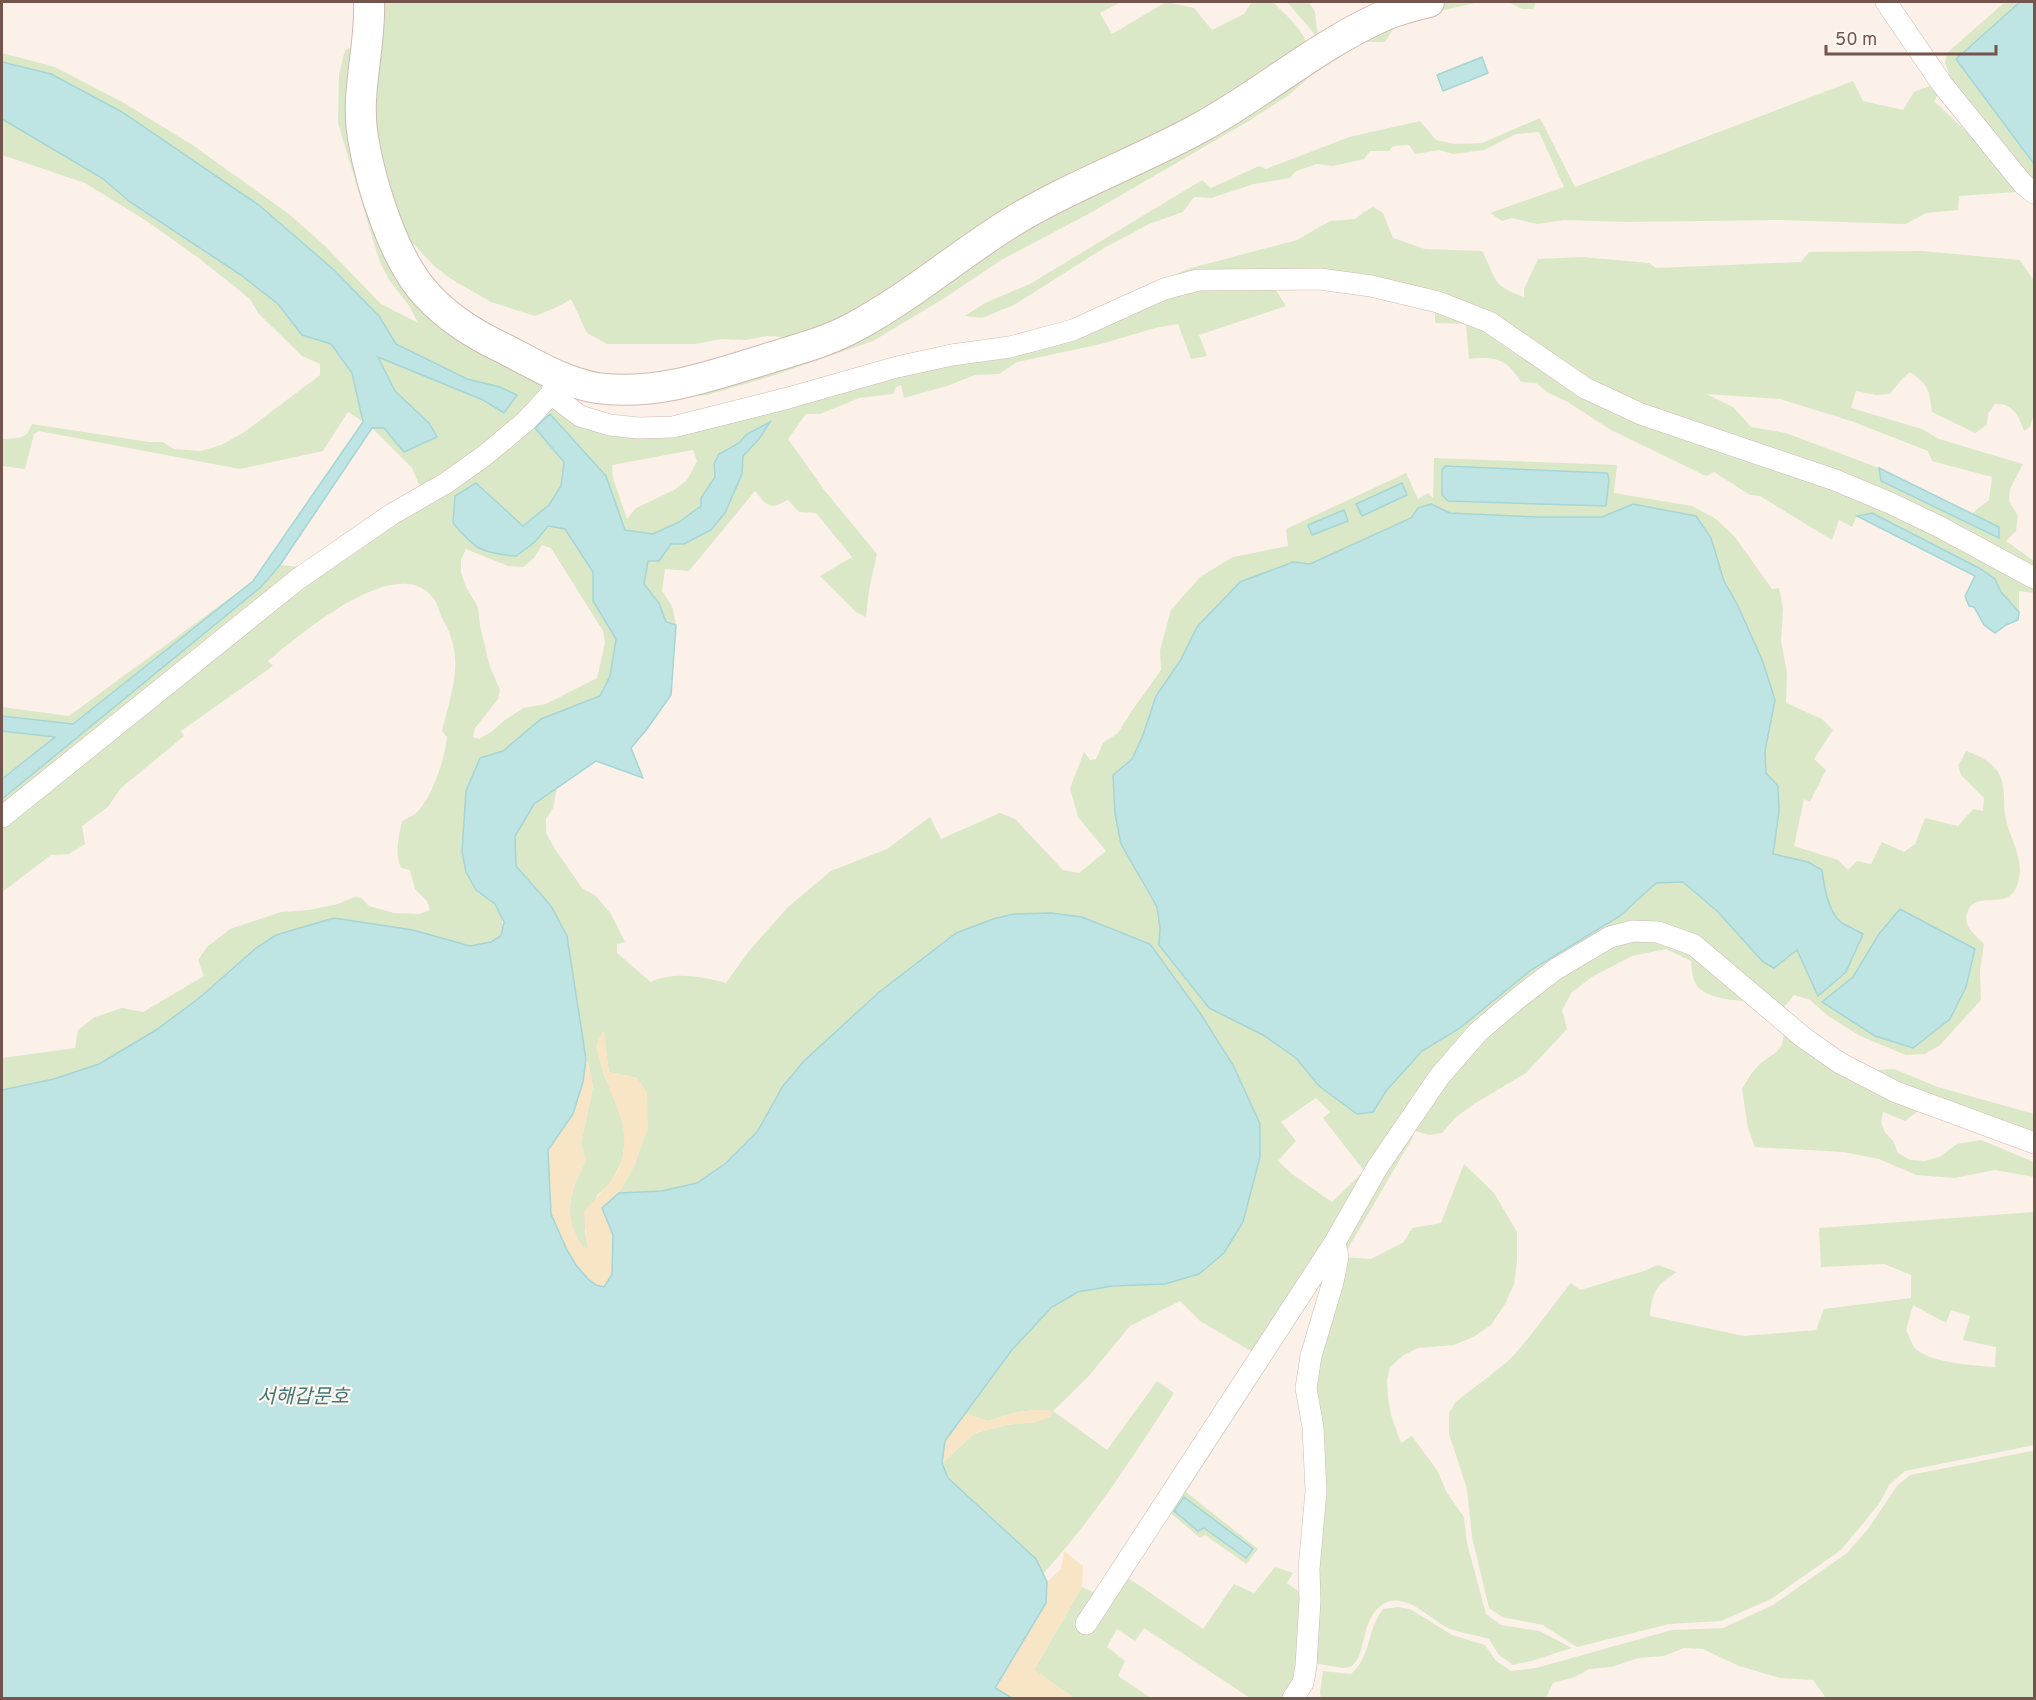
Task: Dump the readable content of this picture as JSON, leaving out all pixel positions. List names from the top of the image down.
{
  "water": ["서해갑문호"],
  "scale_bar": "50 m"
}
